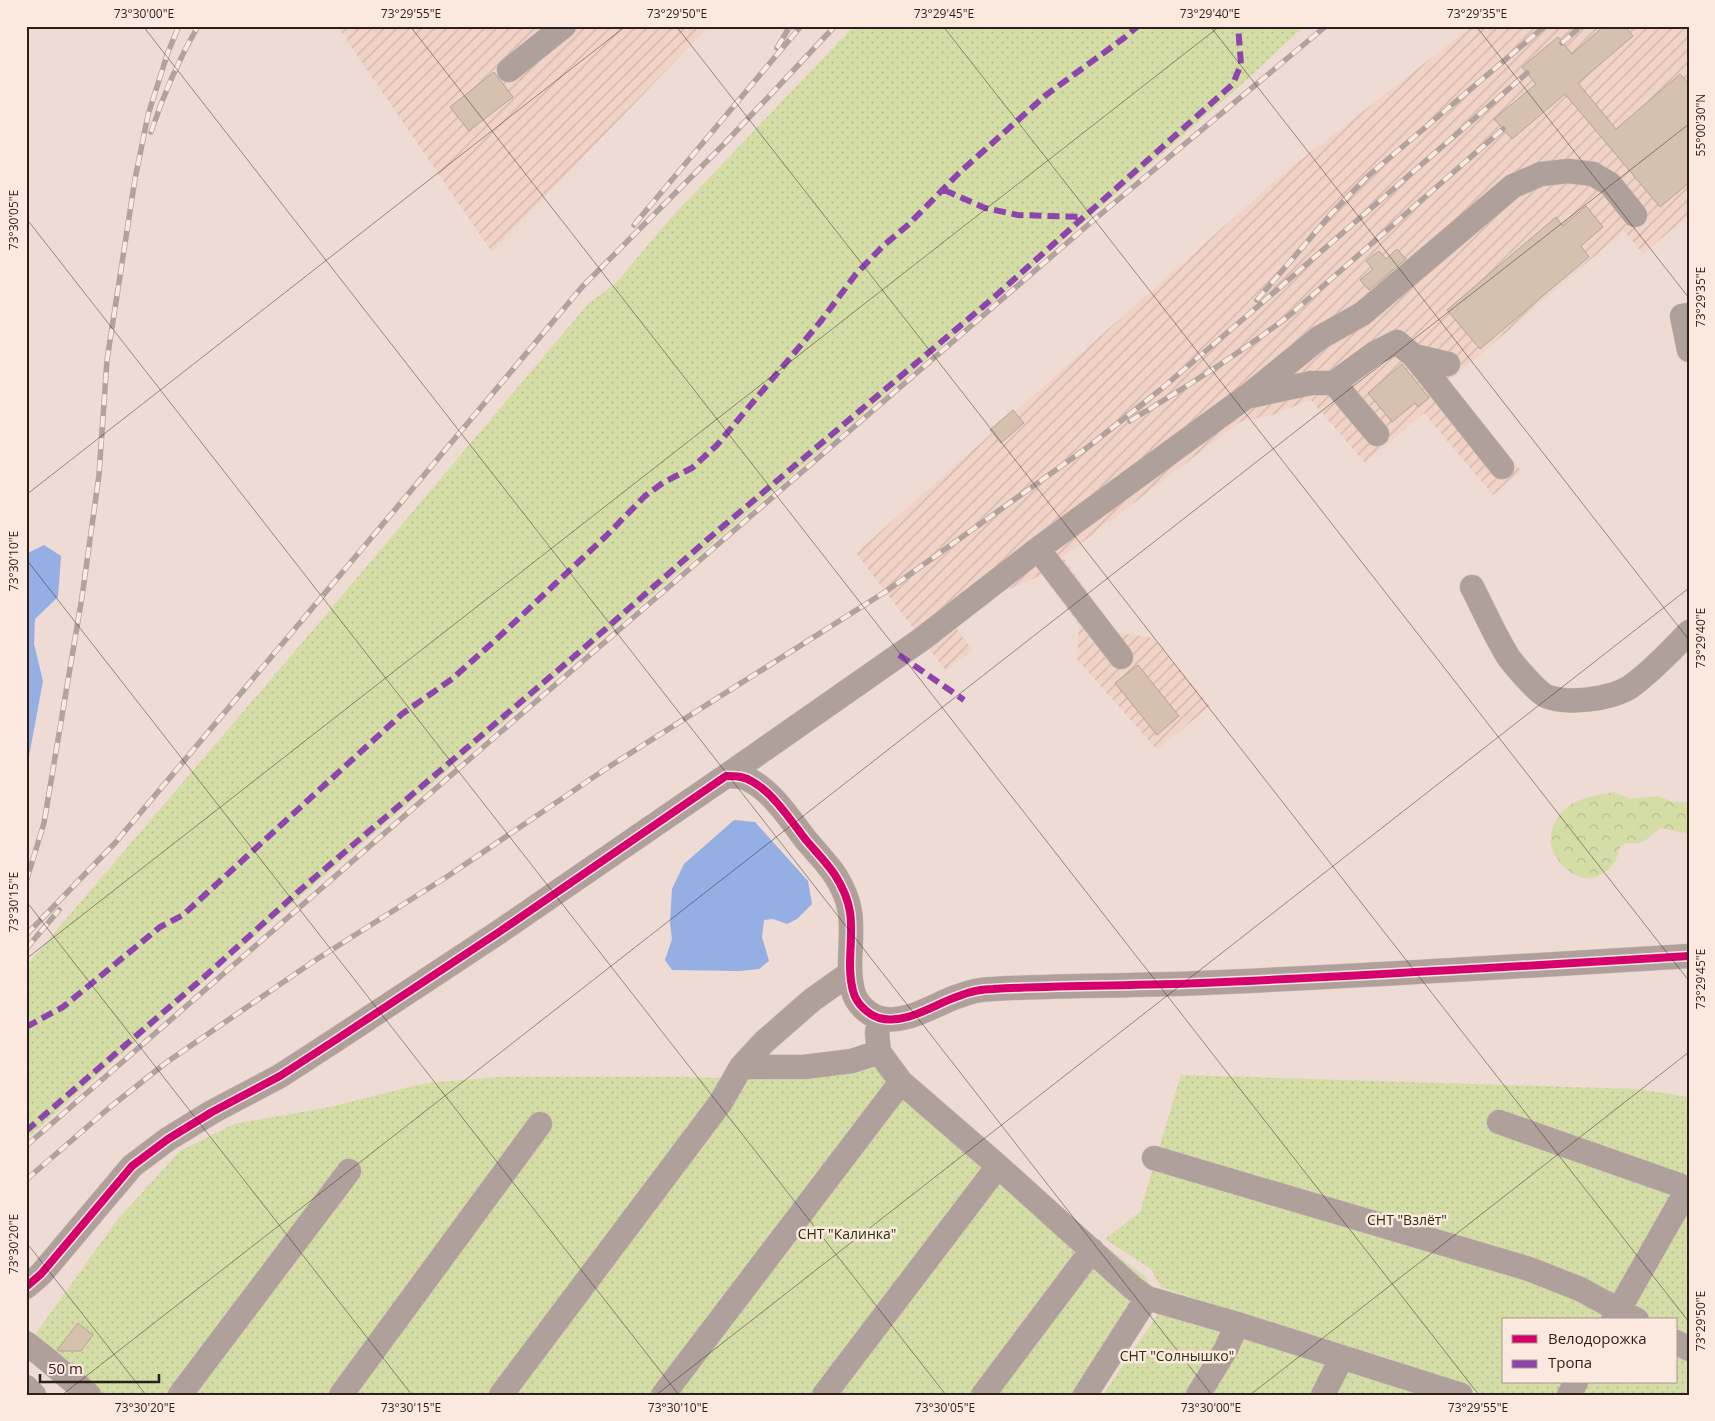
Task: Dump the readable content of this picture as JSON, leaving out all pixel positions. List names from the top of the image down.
{
  "parks": ["СНТ \"Взлёт\"", "СНТ \"Калинка\"", "СНТ \"Солнышко\""],
  "legend": ["Велодорожка", "Тропа"],
  "scale_bar": "50 m",
  "coordinates": [
    "73°30'00\"E",
    "73°29'55\"E",
    "73°29'50\"E",
    "73°29'45\"E",
    "73°29'40\"E",
    "73°29'35\"E",
    "55°00'30\"N",
    "73°30'05\"E",
    "73°30'10\"E",
    "73°30'15\"E",
    "73°30'20\"E"
  ]
}
